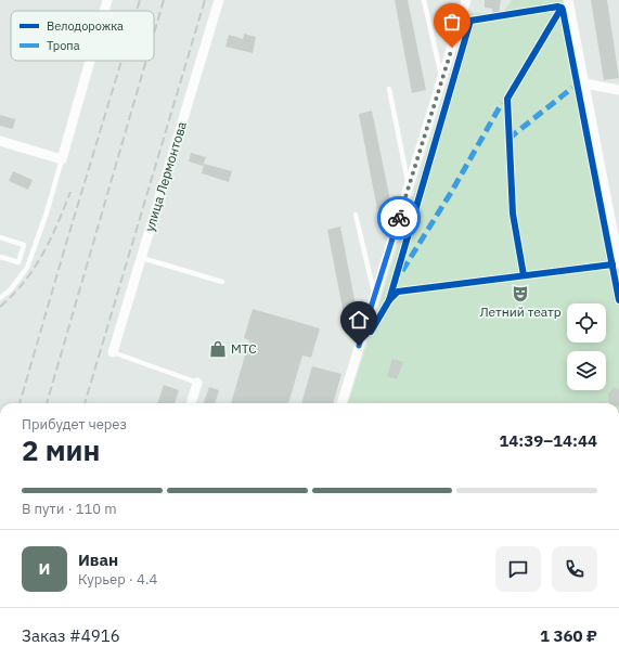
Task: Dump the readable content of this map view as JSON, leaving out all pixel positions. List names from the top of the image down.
{
  "streets": {
    "street": ["улица Лермонтова"]
  },
  "places": {
    "theatre": ["Летний театр"],
    "shop": ["МТС"]
  },
  "legend": ["Велодорожка", "Тропа"],
  "page": {
    "heading": ["2 мин", "Прибудет через", "14:39–14:44"],
    "panel": [
      "Иван",
      "Курьер · 4.4",
      "Заказ #4916",
      "1 360 ₽"
    ],
    "bar": "В пути · 110 m",
    "round": "И"
  }
}
